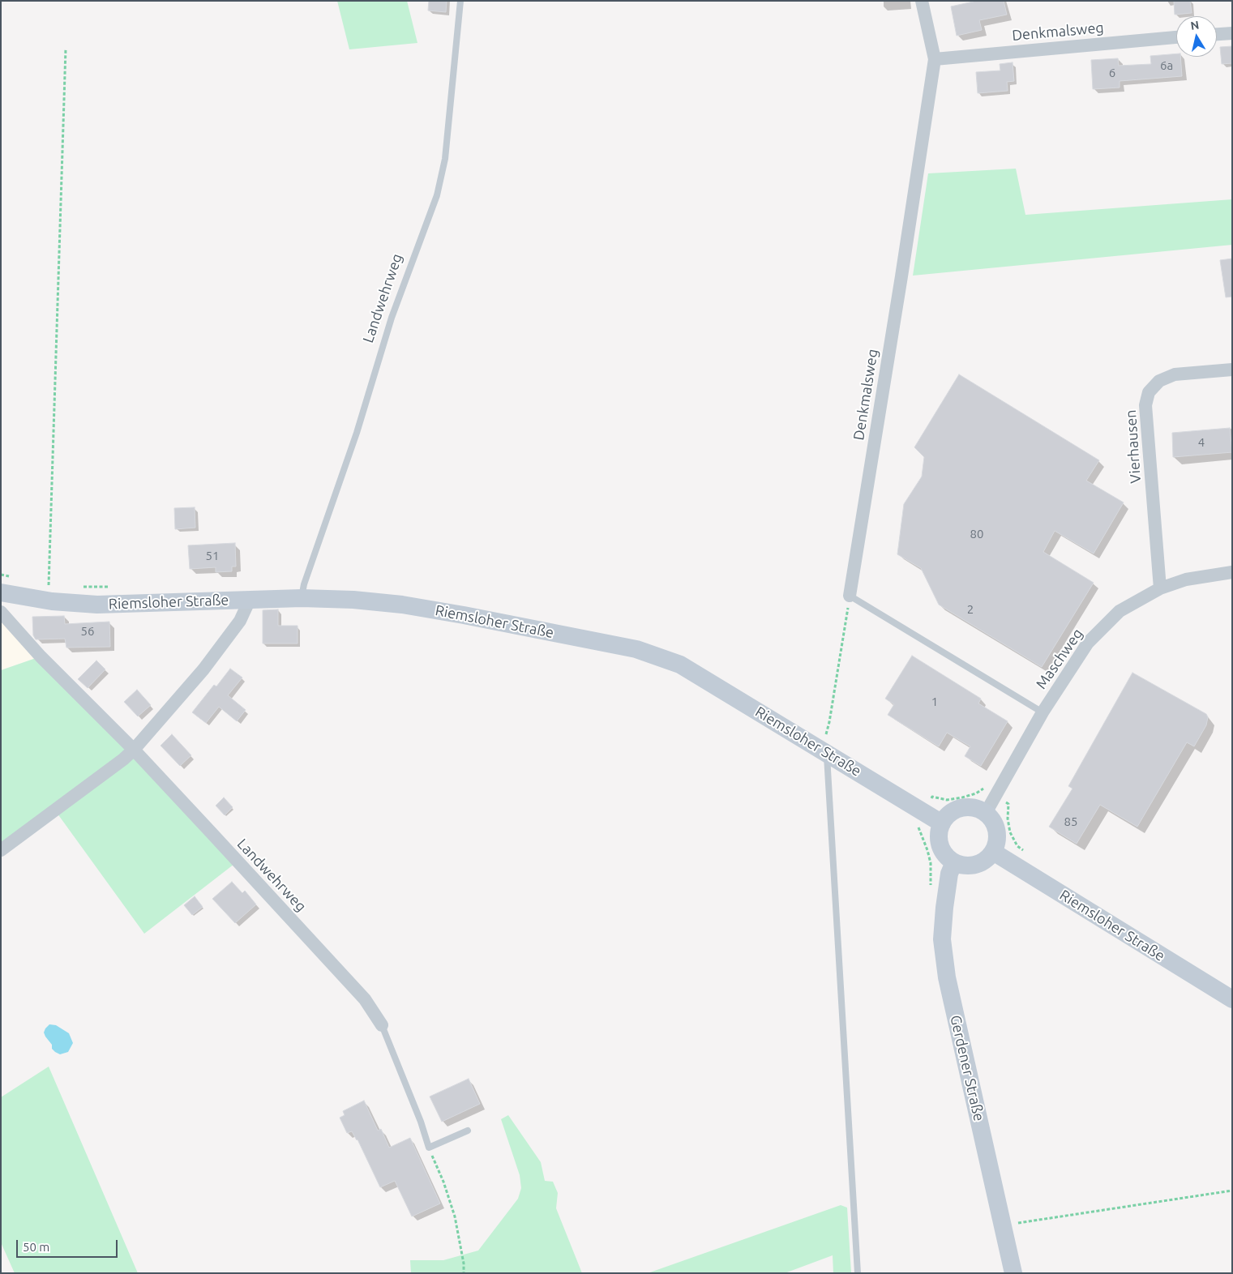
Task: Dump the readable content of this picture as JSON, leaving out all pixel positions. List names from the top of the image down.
{
  "streets": {
    "main road": ["Riemsloher Straße", "Gerdener Straße"],
    "street": [
      "Denkmalsweg",
      "Landwehrweg",
      "Vierhausen",
      "Maschweg"
    ]
  },
  "crossings": [
    ["Landwehrweg", "Riemsloher Straße"],
    ["Vierhausen", "Maschweg"],
    ["Riemsloher Straße", "Maschweg"],
    ["Riemsloher Straße", "Gerdener Straße"],
    ["Maschweg", "Gerdener Straße"]
  ],
  "house_numbers": [
    "6a",
    "6",
    "4",
    "80",
    "51",
    "2",
    "56",
    "1",
    "85"
  ],
  "scale_bar": "50 m",
  "north": "top"
}
